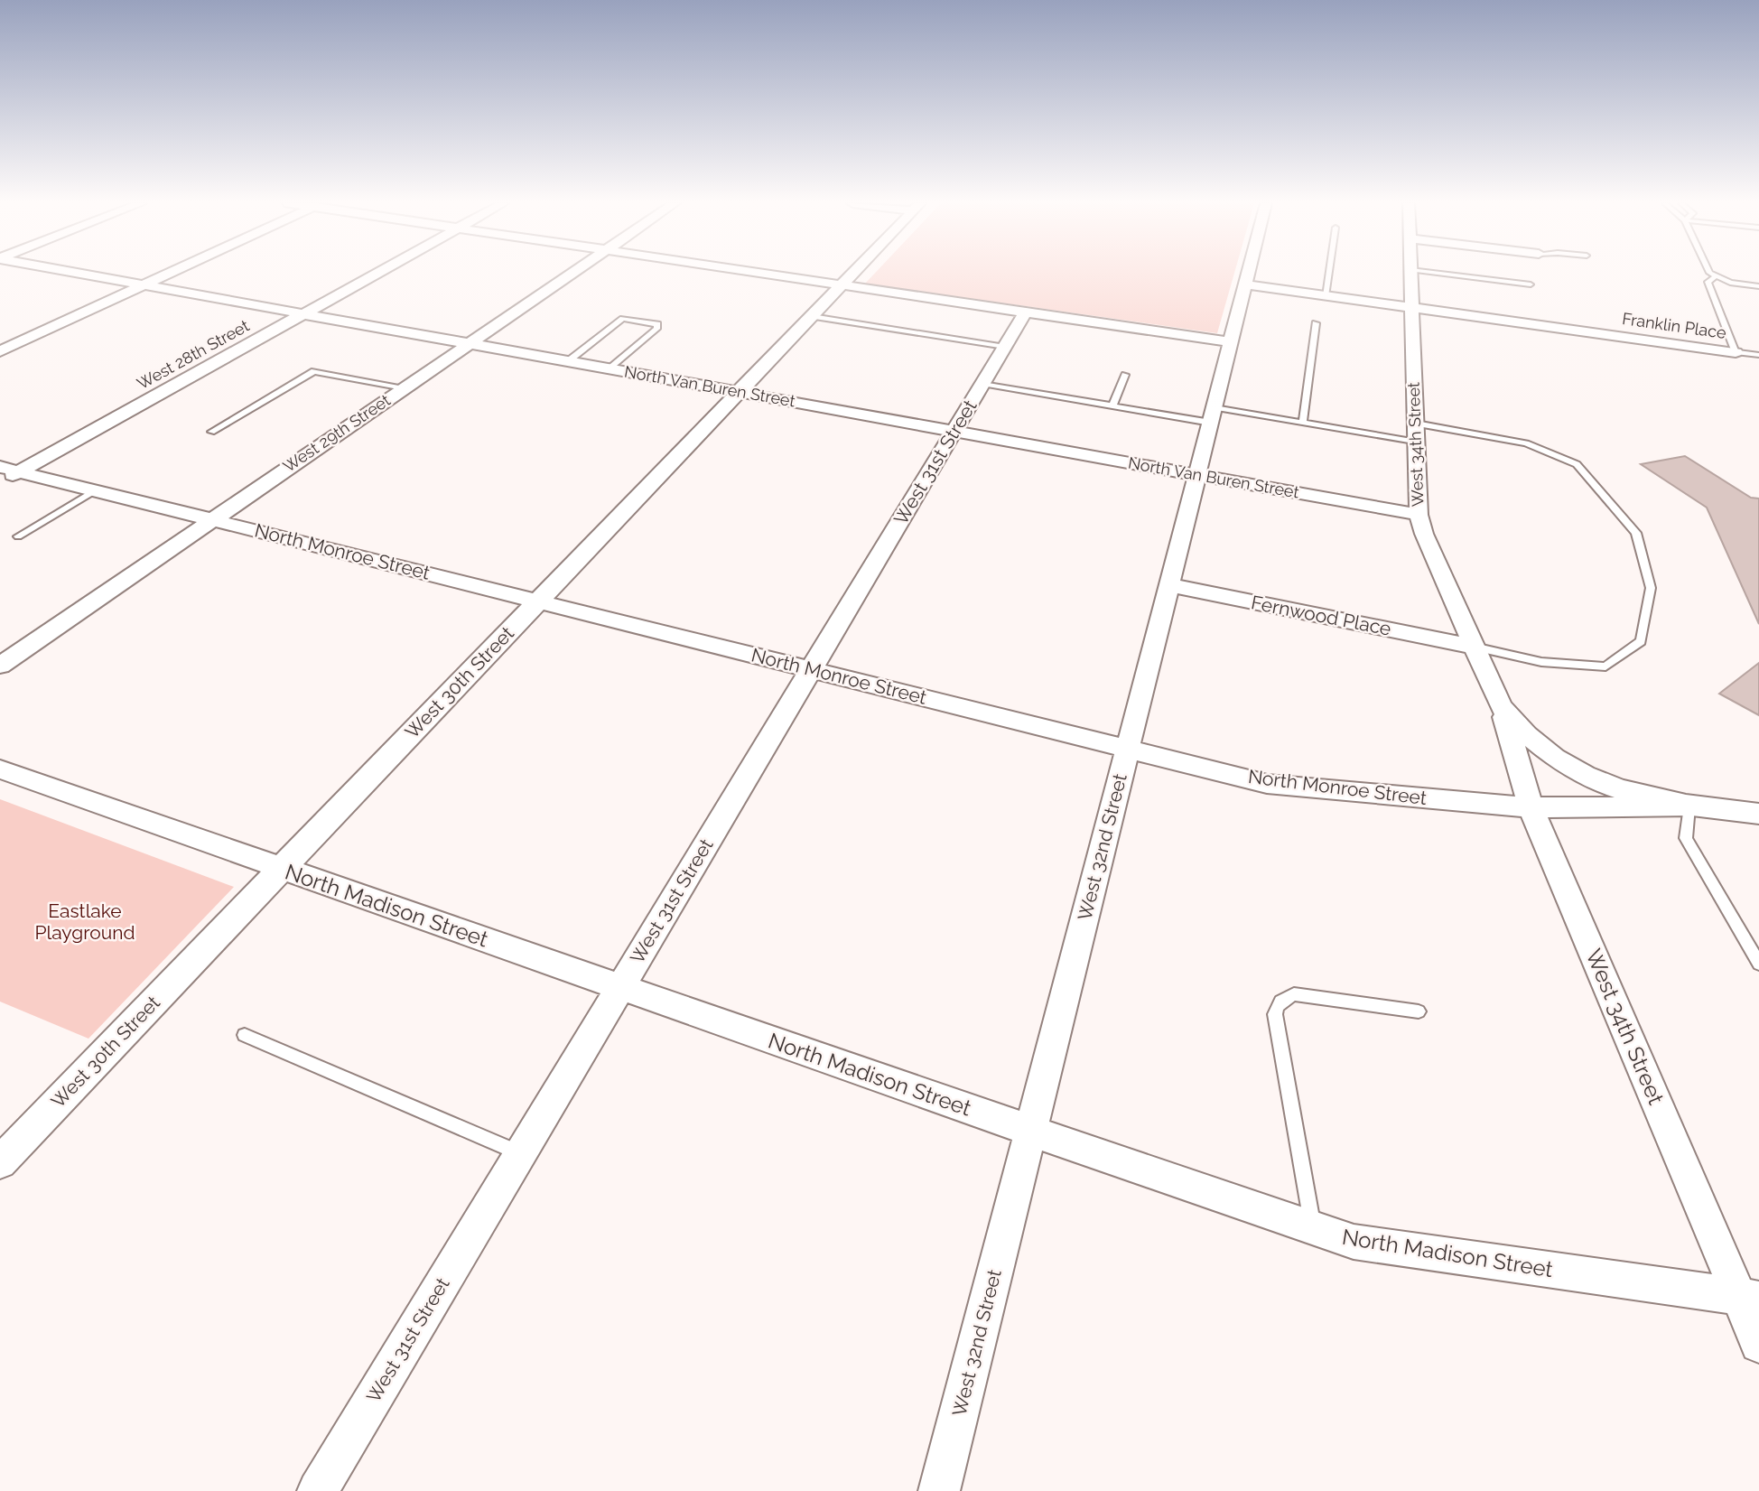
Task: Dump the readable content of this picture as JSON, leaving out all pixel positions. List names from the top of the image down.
{
  "streets": {
    "street": [
      "Franklin Place",
      "West 28th Street",
      "North Van Buren Street",
      "West 29th Street",
      "West 34th Street",
      "West 31st Street",
      "North Monroe Street",
      "Fernwood Place",
      "West 30th Street",
      "West 32nd Street",
      "North Madison Street"
    ]
  },
  "crossings": [
    ["Franklin Place", "West 34th Street"],
    ["Franklin Place", "West 32nd Street"],
    ["West 28th Street", "North Van Buren Street"],
    ["West 28th Street", "North Monroe Street"],
    ["North Van Buren Street", "West 29th Street"],
    ["North Van Buren Street", "West 34th Street"],
    ["North Van Buren Street", "West 31st Street"],
    ["North Van Buren Street", "West 30th Street"],
    ["North Van Buren Street", "West 32nd Street"],
    ["West 29th Street", "North Monroe Street"],
    ["West 34th Street", "North Monroe Street"],
    ["West 34th Street", "Fernwood Place"],
    ["West 34th Street", "North Madison Street"],
    ["West 31st Street", "North Monroe Street"],
    ["West 31st Street", "North Madison Street"],
    ["North Monroe Street", "West 30th Street"],
    ["North Monroe Street", "West 32nd Street"],
    ["Fernwood Place", "West 32nd Street"],
    ["West 30th Street", "North Madison Street"],
    ["West 32nd Street", "North Madison Street"]
  ],
  "parks": ["Eastlake Playground"]
}
